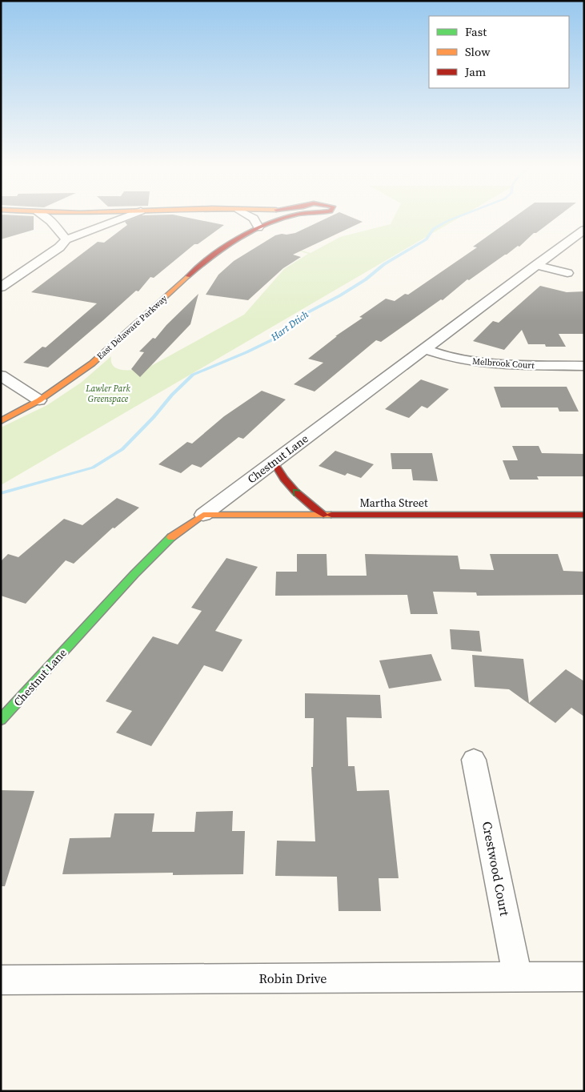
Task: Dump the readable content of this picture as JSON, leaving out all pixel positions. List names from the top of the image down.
{
  "streets": {
    "street": [
      "East Delaware Parkway",
      "Melbrook Court",
      "Chestnut Lane",
      "Martha Street",
      "Crestwood Court",
      "Robin Drive"
    ]
  },
  "crossings": [
    ["Melbrook Court", "Chestnut Lane"],
    ["Chestnut Lane", "Martha Street"],
    ["Crestwood Court", "Robin Drive"]
  ],
  "water": ["Hart Dtich"],
  "parks": ["Lawler Park Greenspace"],
  "legend": ["Fast", "Slow", "Jam"]
}
